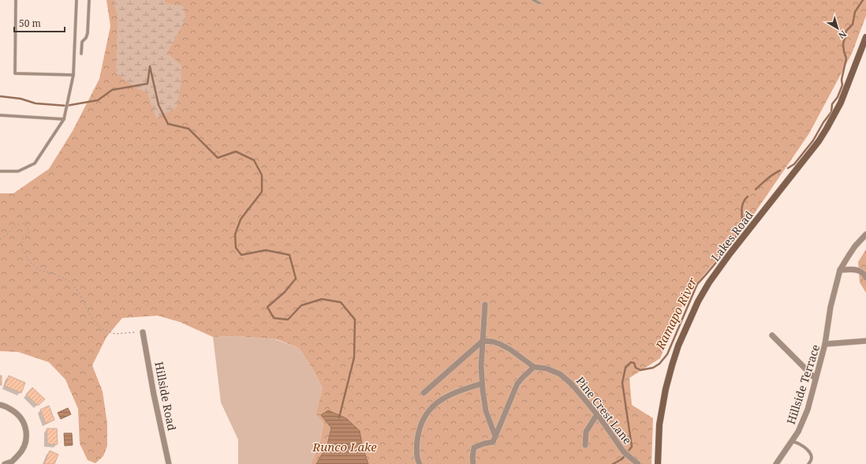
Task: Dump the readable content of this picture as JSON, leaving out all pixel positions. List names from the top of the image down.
{
  "streets": {
    "main road": ["Lakes Road"],
    "street": ["Hillside Terrace", "Hillside Road", "Pine Crest Lane"]
  },
  "water": ["Ramapo River", "Runco Lake"],
  "scale_bar": "50 m",
  "north": "bottom right"
}
